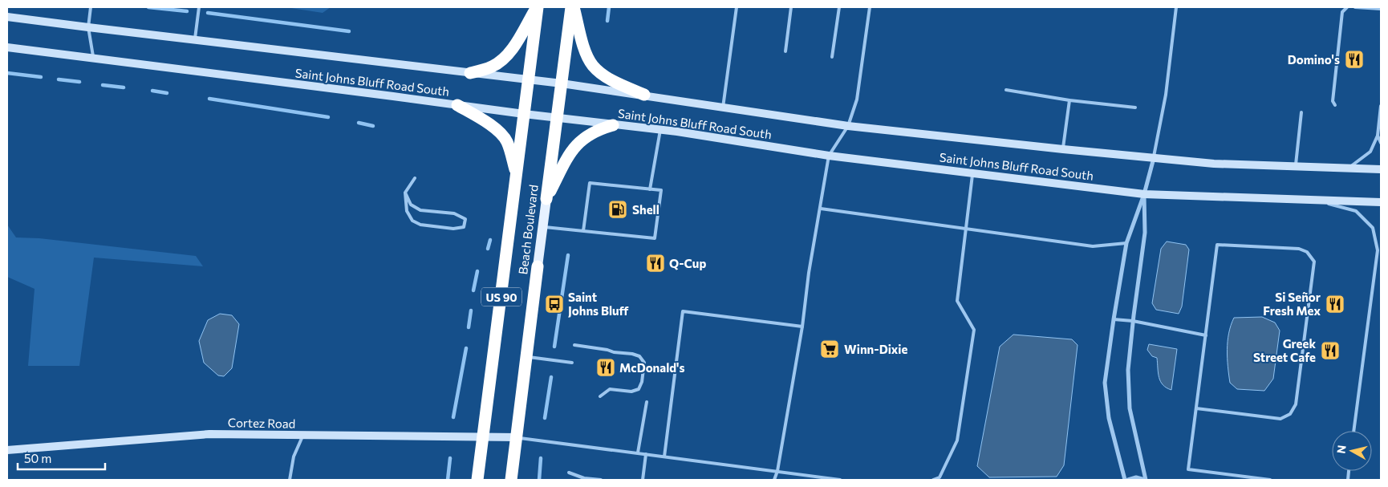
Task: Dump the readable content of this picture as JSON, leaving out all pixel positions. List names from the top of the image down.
{
  "streets": {
    "highway": ["Beach Boulevard", "US 90"],
    "main road": ["Saint Johns Bluff Road South", "Cortez Road"]
  },
  "crossings": [
    ["Saint Johns Bluff Road South", "Beach Boulevard"],
    ["Saint Johns Bluff Road South", "US 90"],
    ["Beach Boulevard", "Cortez Road"],
    ["US 90", "Cortez Road"]
  ],
  "places": {
    "restaurant": [
      "Domino's",
      "Q-Cup",
      "Si Señor Fresh Mex",
      "Greek Street Cafe",
      "McDonald's"
    ],
    "fuel station": ["Shell"],
    "bus stop": ["Saint Johns Bluff"],
    "supermarket": ["Winn-Dixie"]
  },
  "scale_bar": "50 m",
  "north": "left"
}
